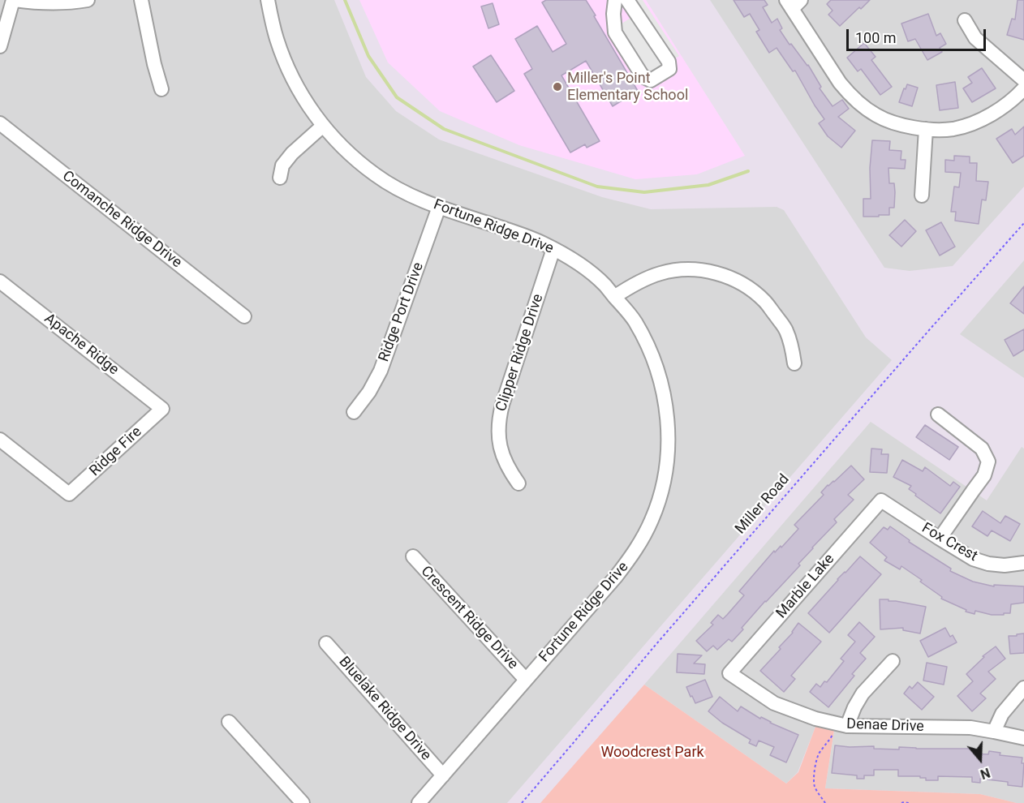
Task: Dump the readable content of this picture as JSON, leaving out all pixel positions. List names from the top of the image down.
{
  "streets": {
    "street": [
      "Comanche Ridge Drive",
      "Fortune Ridge Drive",
      "Ridge Port Drive",
      "Apache Ridge",
      "Clipper Ridge Drive",
      "Ridge Fire",
      "Fox Crest",
      "Marble Lake",
      "Crescent Ridge Drive",
      "Bluelake Ridge Drive",
      "Denae Drive"
    ],
    "path": ["Miller Road"]
  },
  "crossings": [
    ["Fortune Ridge Drive", "Ridge Port Drive"],
    ["Fortune Ridge Drive", "Clipper Ridge Drive"],
    ["Fortune Ridge Drive", "Crescent Ridge Drive"],
    ["Fortune Ridge Drive", "Bluelake Ridge Drive"],
    ["Apache Ridge", "Ridge Fire"],
    ["Fox Crest", "Marble Lake"],
    ["Marble Lake", "Denae Drive"]
  ],
  "parks": ["Woodcrest Park"],
  "places": ["Miller's Point Elementary School"],
  "scale_bar": "100 m",
  "north": "bottom"
}
